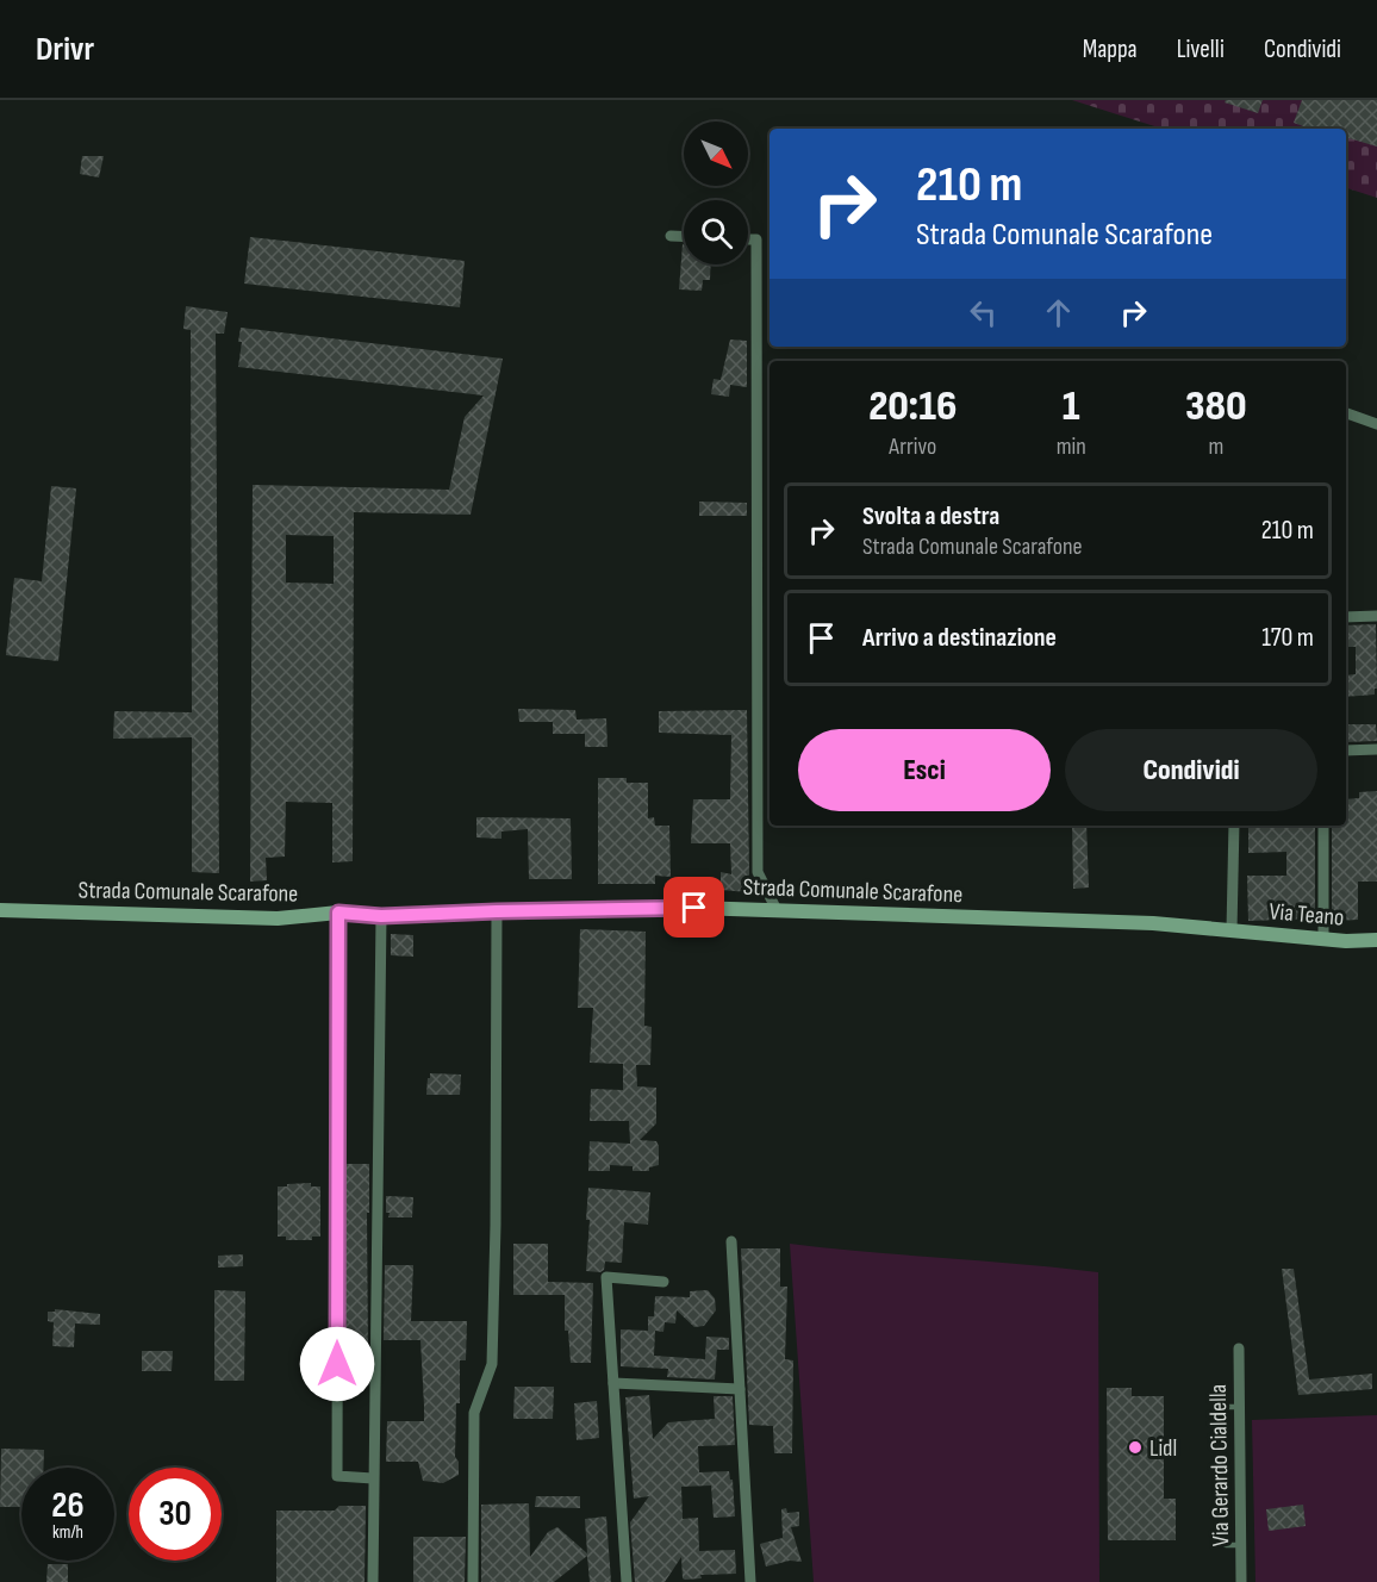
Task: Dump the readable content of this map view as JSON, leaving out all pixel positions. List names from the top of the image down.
{
  "streets": {
    "street": ["Strada Comunale Scarafone", "Via Teano", "Via Gerardo Cialdella"]
  },
  "crossings": [
    ["Strada Comunale Scarafone", "Via Teano"]
  ],
  "places": ["Lidl"],
  "north": "bottom right",
  "page": {
    "header": "Drivr",
    "nav": ["Mappa", "Livelli", "Condividi"],
    "turn": ["210 m", "Strada Comunale Scarafone"],
    "eta": [
      "20:16",
      "Arrivo",
      "1",
      "min",
      "380",
      "m"
    ],
    "list": [
      {
        "name": "Svolta a destra",
        "note": "Strada Comunale Scarafone",
        "value": "210 m"
      },
      {
        "name": "Arrivo a destinazione",
        "value": "170 m"
      }
    ],
    "buttons": ["Esci", "Condividi"],
    "speed": "26 km/h",
    "limit": "30"
  }
}
